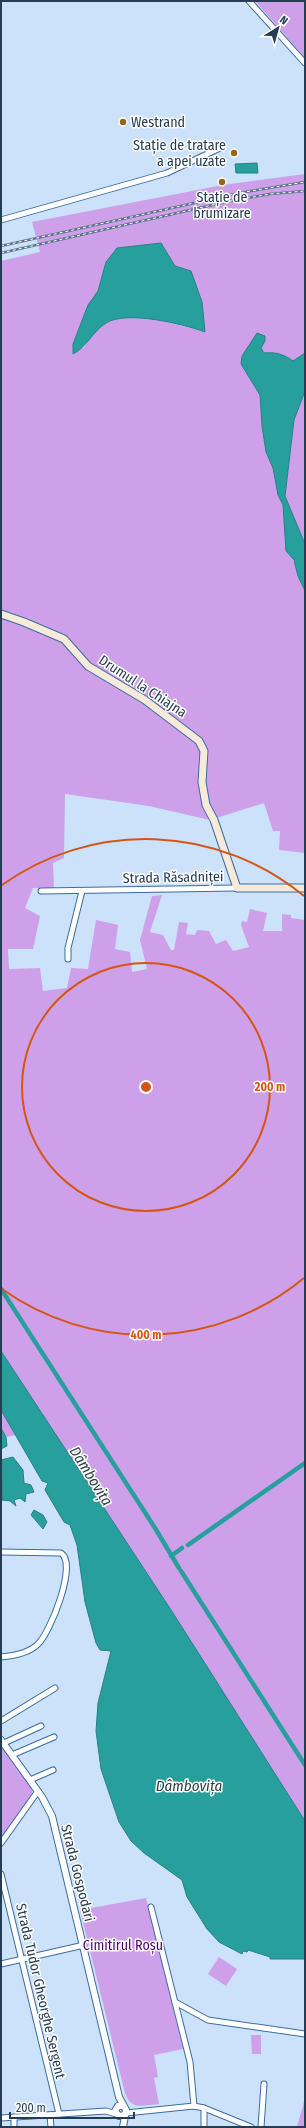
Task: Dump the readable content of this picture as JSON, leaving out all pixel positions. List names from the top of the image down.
{
  "streets": {
    "main road": ["Drumul la Chiajna", "Strada Răsadniței"],
    "street": ["Strada Gospodari", "Strada Tudor Gheorghe Sergent"]
  },
  "crossings": [
    ["Drumul la Chiajna", "Strada Răsadniței"]
  ],
  "water": ["Dâmbovița"],
  "parks": ["Cimitirul Roșu"],
  "places": ["Westrand", "Stație de tratare a apei uzate", "Stație de brumizare"],
  "scale_bar": "200 m",
  "north": "top right",
  "rings": ["200 m", "400 m"]
}
